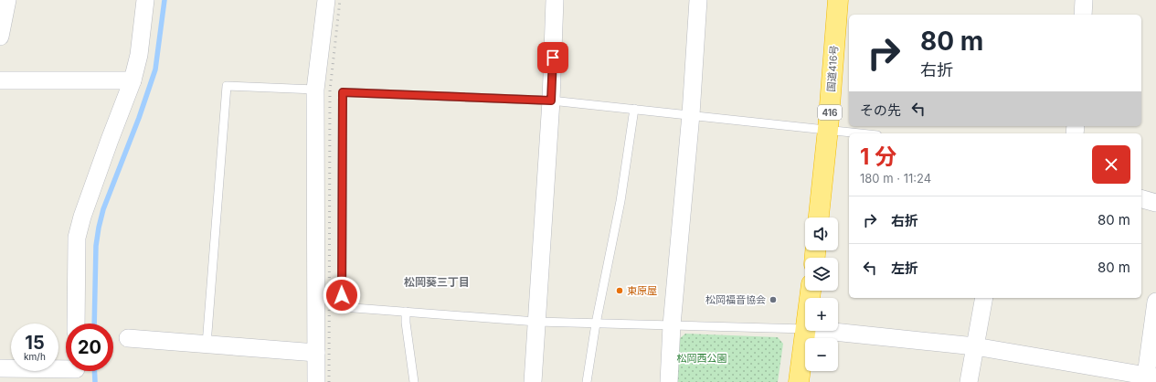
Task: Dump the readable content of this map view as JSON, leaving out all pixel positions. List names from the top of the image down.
{
  "streets": {
    "highway": ["国道416号", "416"]
  },
  "districts": ["松岡葵三丁目"],
  "parks": ["松岡西公園"],
  "places": ["東原屋", "松岡福音協会"],
  "page": {
    "turn": ["80 m", "右折"],
    "then": "その先",
    "heading": ["1 分", "180 m · 11:24"],
    "list": [
      {
        "name": "右折",
        "value": "80 m"
      },
      {
        "name": "左折",
        "value": "80 m"
      }
    ],
    "map_buttons": ["+", "−"],
    "speed": "15 km/h",
    "limit": "20"
  }
}
